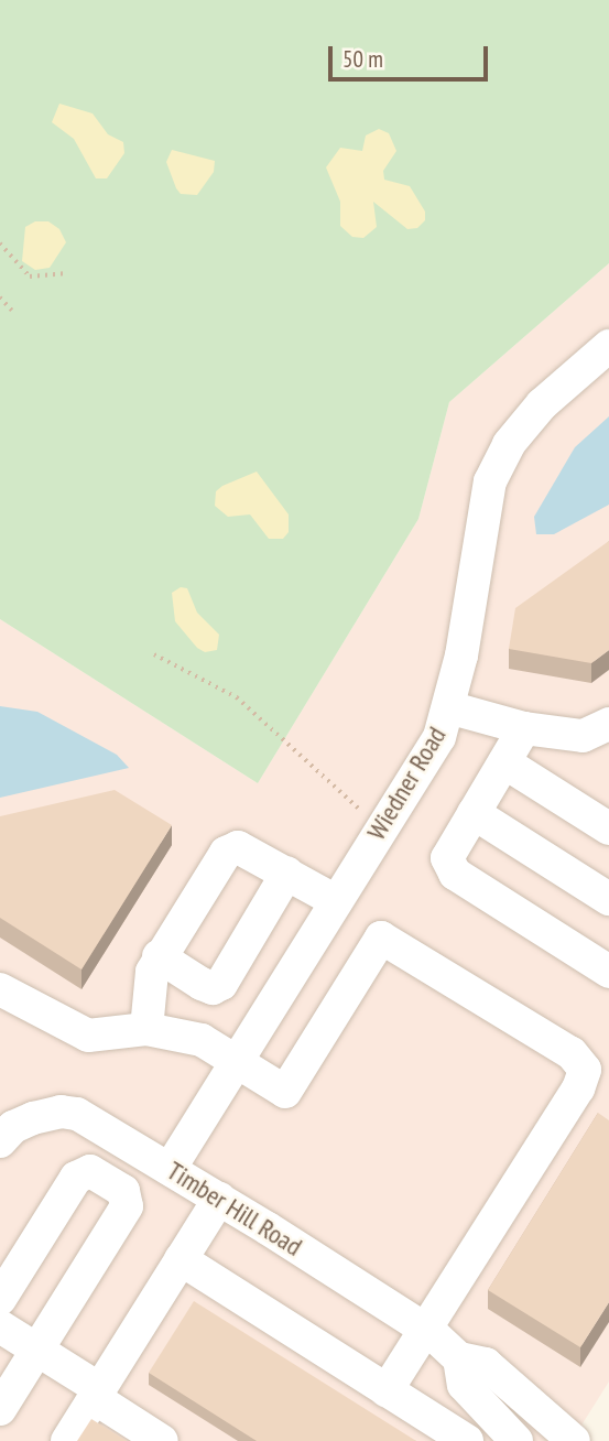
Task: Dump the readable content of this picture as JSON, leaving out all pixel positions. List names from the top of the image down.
{
  "streets": {
    "street": ["Wiedner Road", "Timber Hill Road"]
  },
  "crossings": [
    ["Wiedner Road", "Timber Hill Road"]
  ],
  "scale_bar": "50 m"
}
